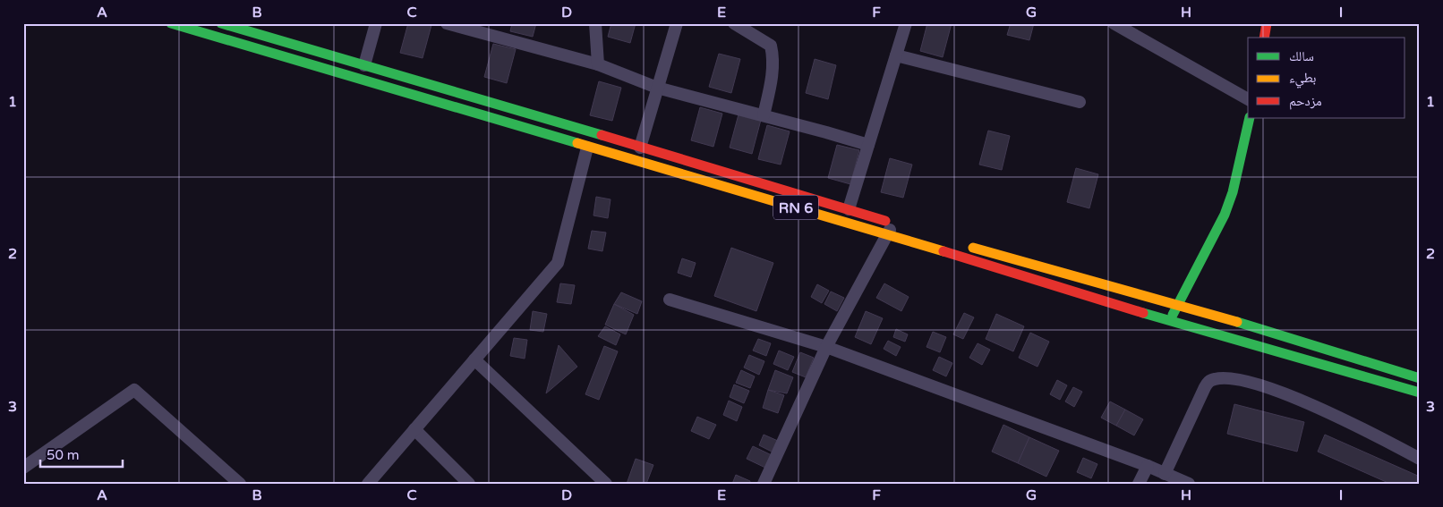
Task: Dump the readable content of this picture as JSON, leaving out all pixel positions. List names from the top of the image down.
{
  "streets": {
    "main road": ["RN 6"]
  },
  "legend": ["سالك", "بطيء", "مزدحم"],
  "scale_bar": "50 m",
  "grid": {
    "columns": [
      "A",
      "B",
      "C",
      "D",
      "E",
      "F",
      "G",
      "H",
      "I"
    ],
    "rows": ["1", "2", "3"]
  }
}
